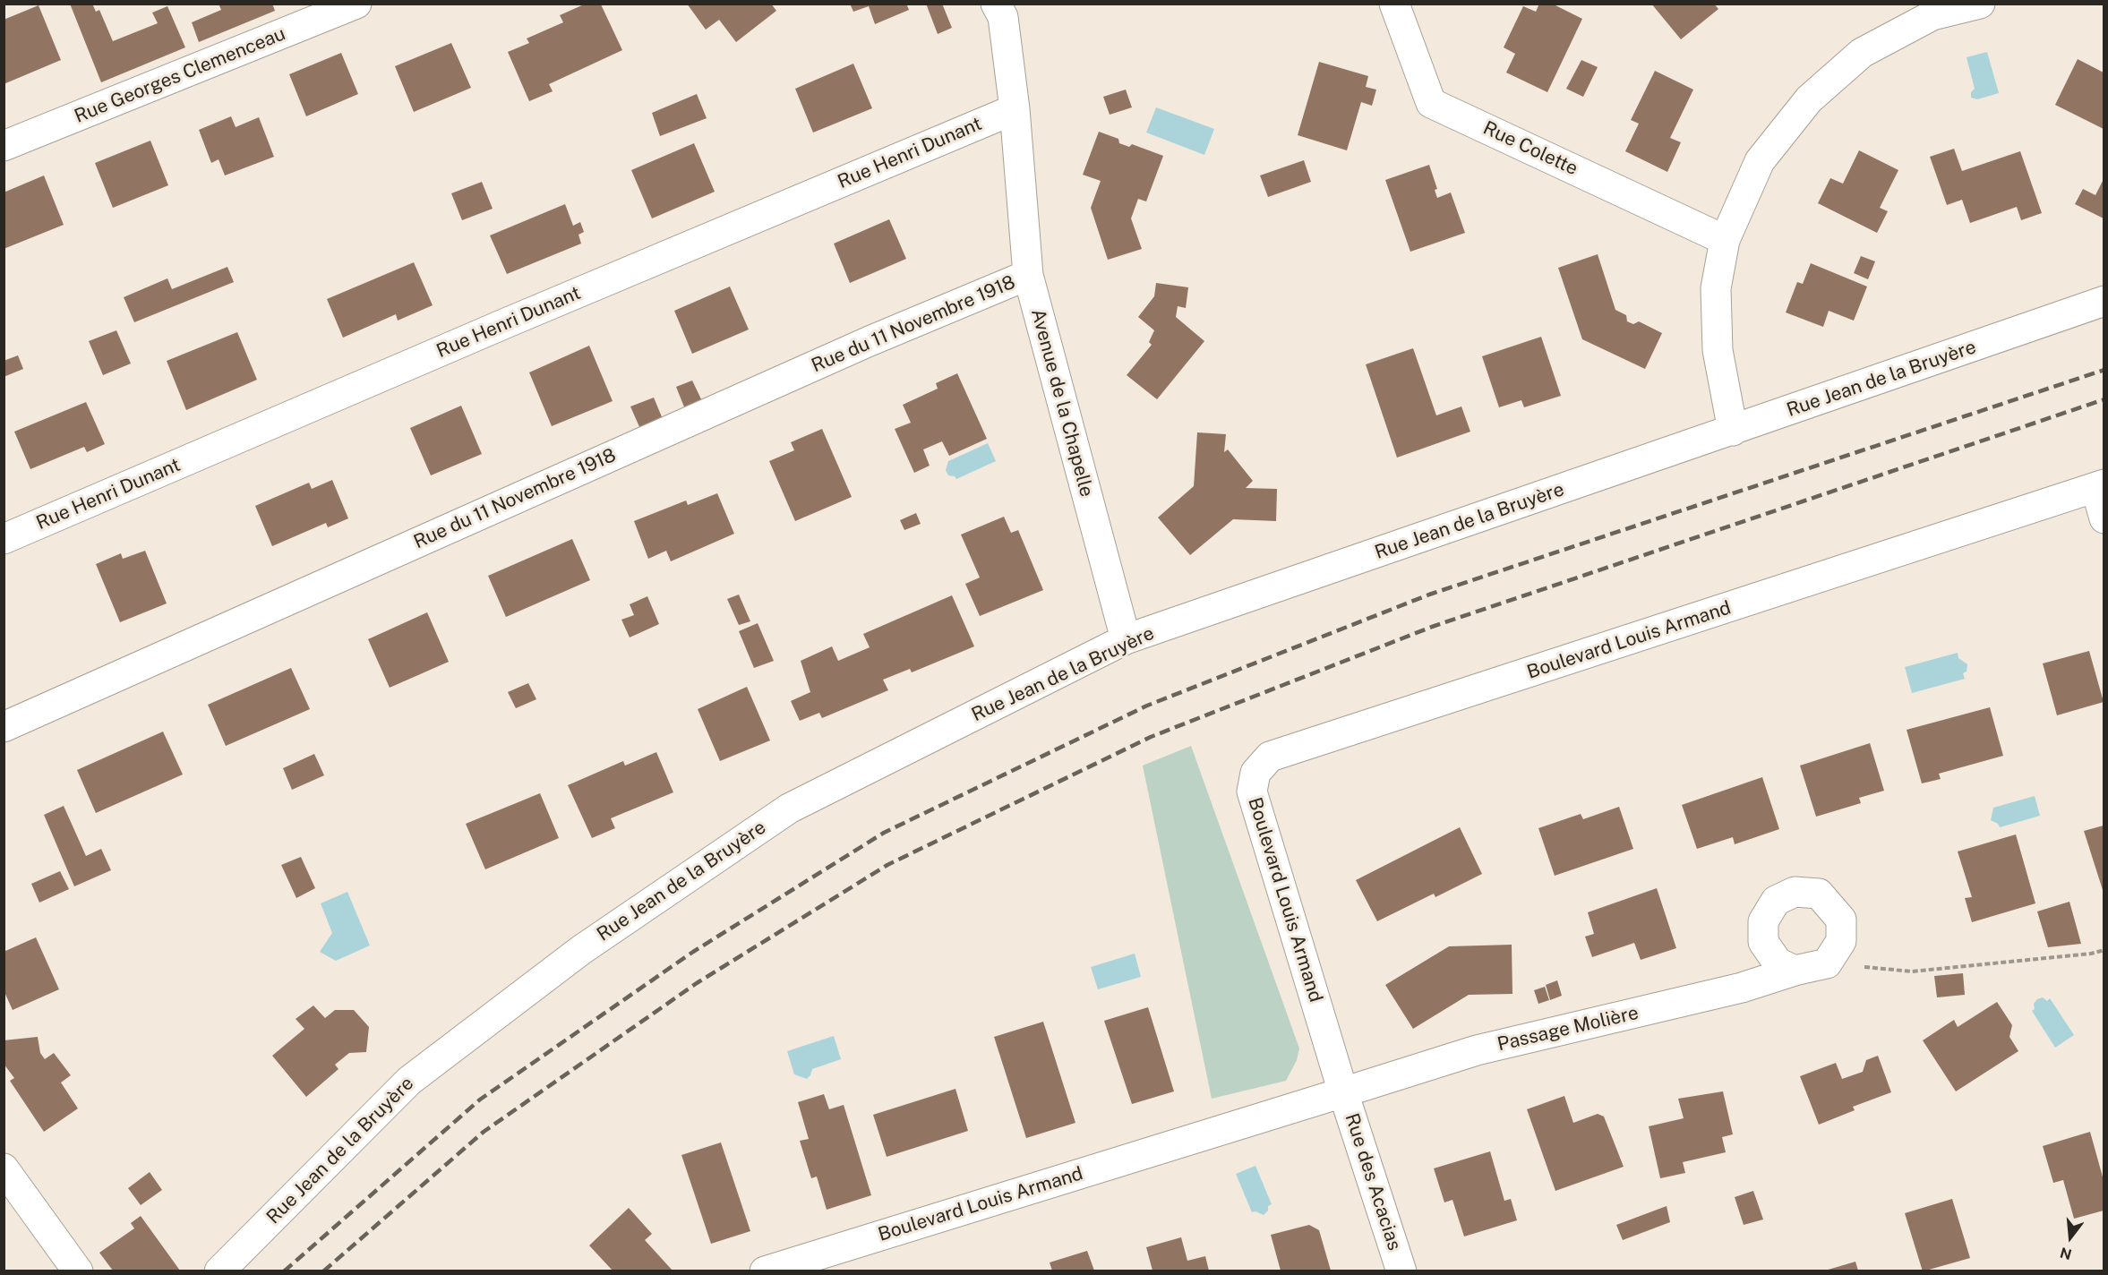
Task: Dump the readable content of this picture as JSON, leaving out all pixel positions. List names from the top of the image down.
{
  "streets": {
    "street": [
      "Rue Georges Clemenceau",
      "Rue Colette",
      "Rue Henri Dunant",
      "Rue du 11 Novembre 1918",
      "Rue Jean de la Bruyère",
      "Avenue de la Chapelle",
      "Boulevard Louis Armand",
      "Passage Molière",
      "Rue des Acacias"
    ]
  },
  "crossings": [
    ["Rue Henri Dunant", "Avenue de la Chapelle"],
    ["Rue du 11 Novembre 1918", "Avenue de la Chapelle"],
    ["Rue Jean de la Bruyère", "Avenue de la Chapelle"],
    ["Boulevard Louis Armand", "Passage Molière"],
    ["Boulevard Louis Armand", "Rue des Acacias"],
    ["Passage Molière", "Rue des Acacias"]
  ],
  "north": "bottom"
}
